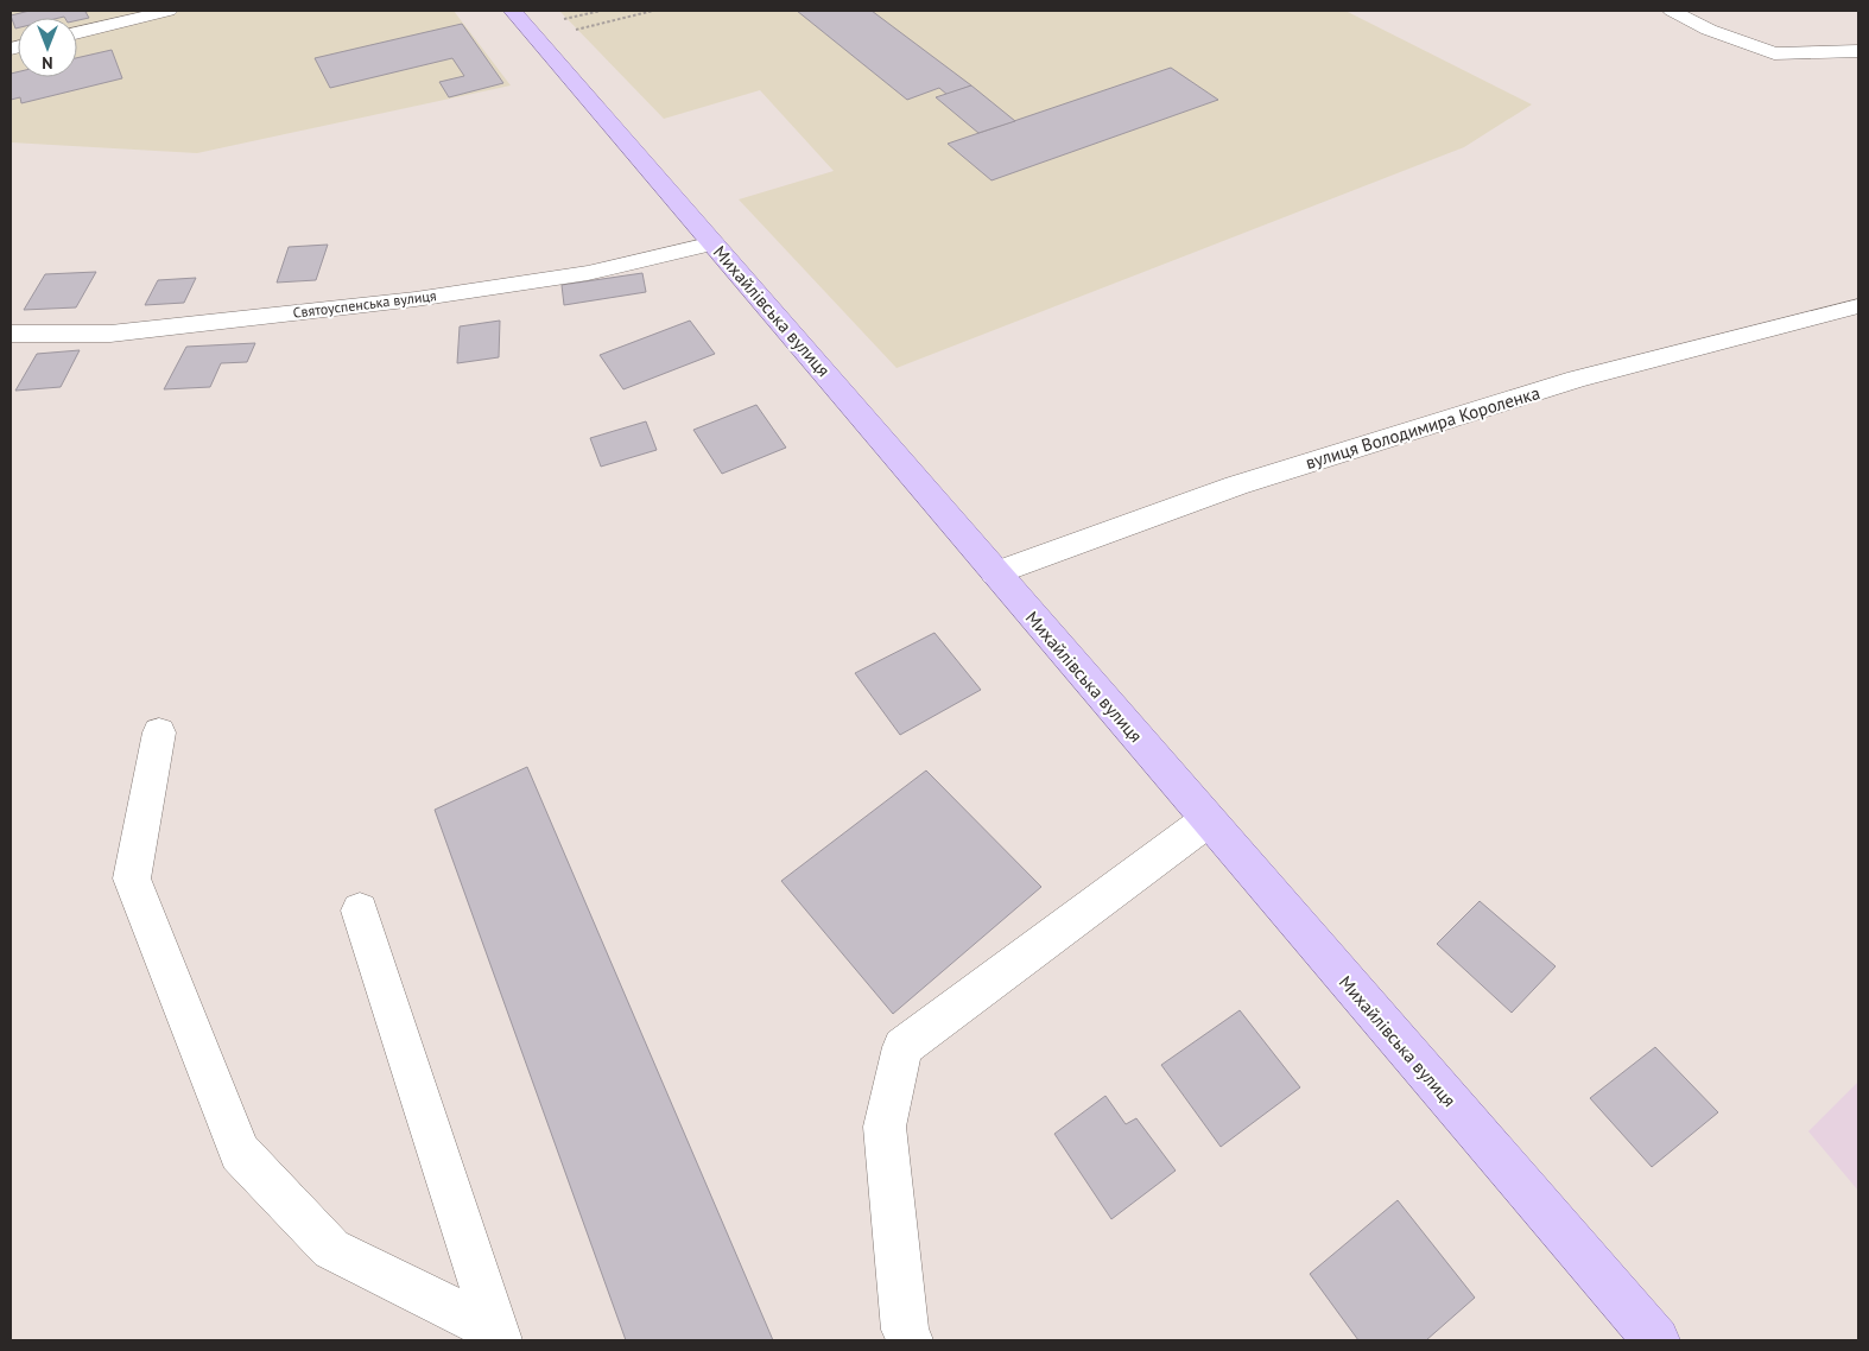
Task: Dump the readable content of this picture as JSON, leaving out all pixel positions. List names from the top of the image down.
{
  "streets": {
    "main road": ["Михайлівська вулиця"],
    "street": ["Святоуспенська вулиця", "вулиця Володимира Короленка"]
  },
  "crossings": [
    ["Святоуспенська вулиця", "Михайлівська вулиця"],
    ["Михайлівська вулиця", "вулиця Володимира Короленка"]
  ],
  "north": "bottom"
}
